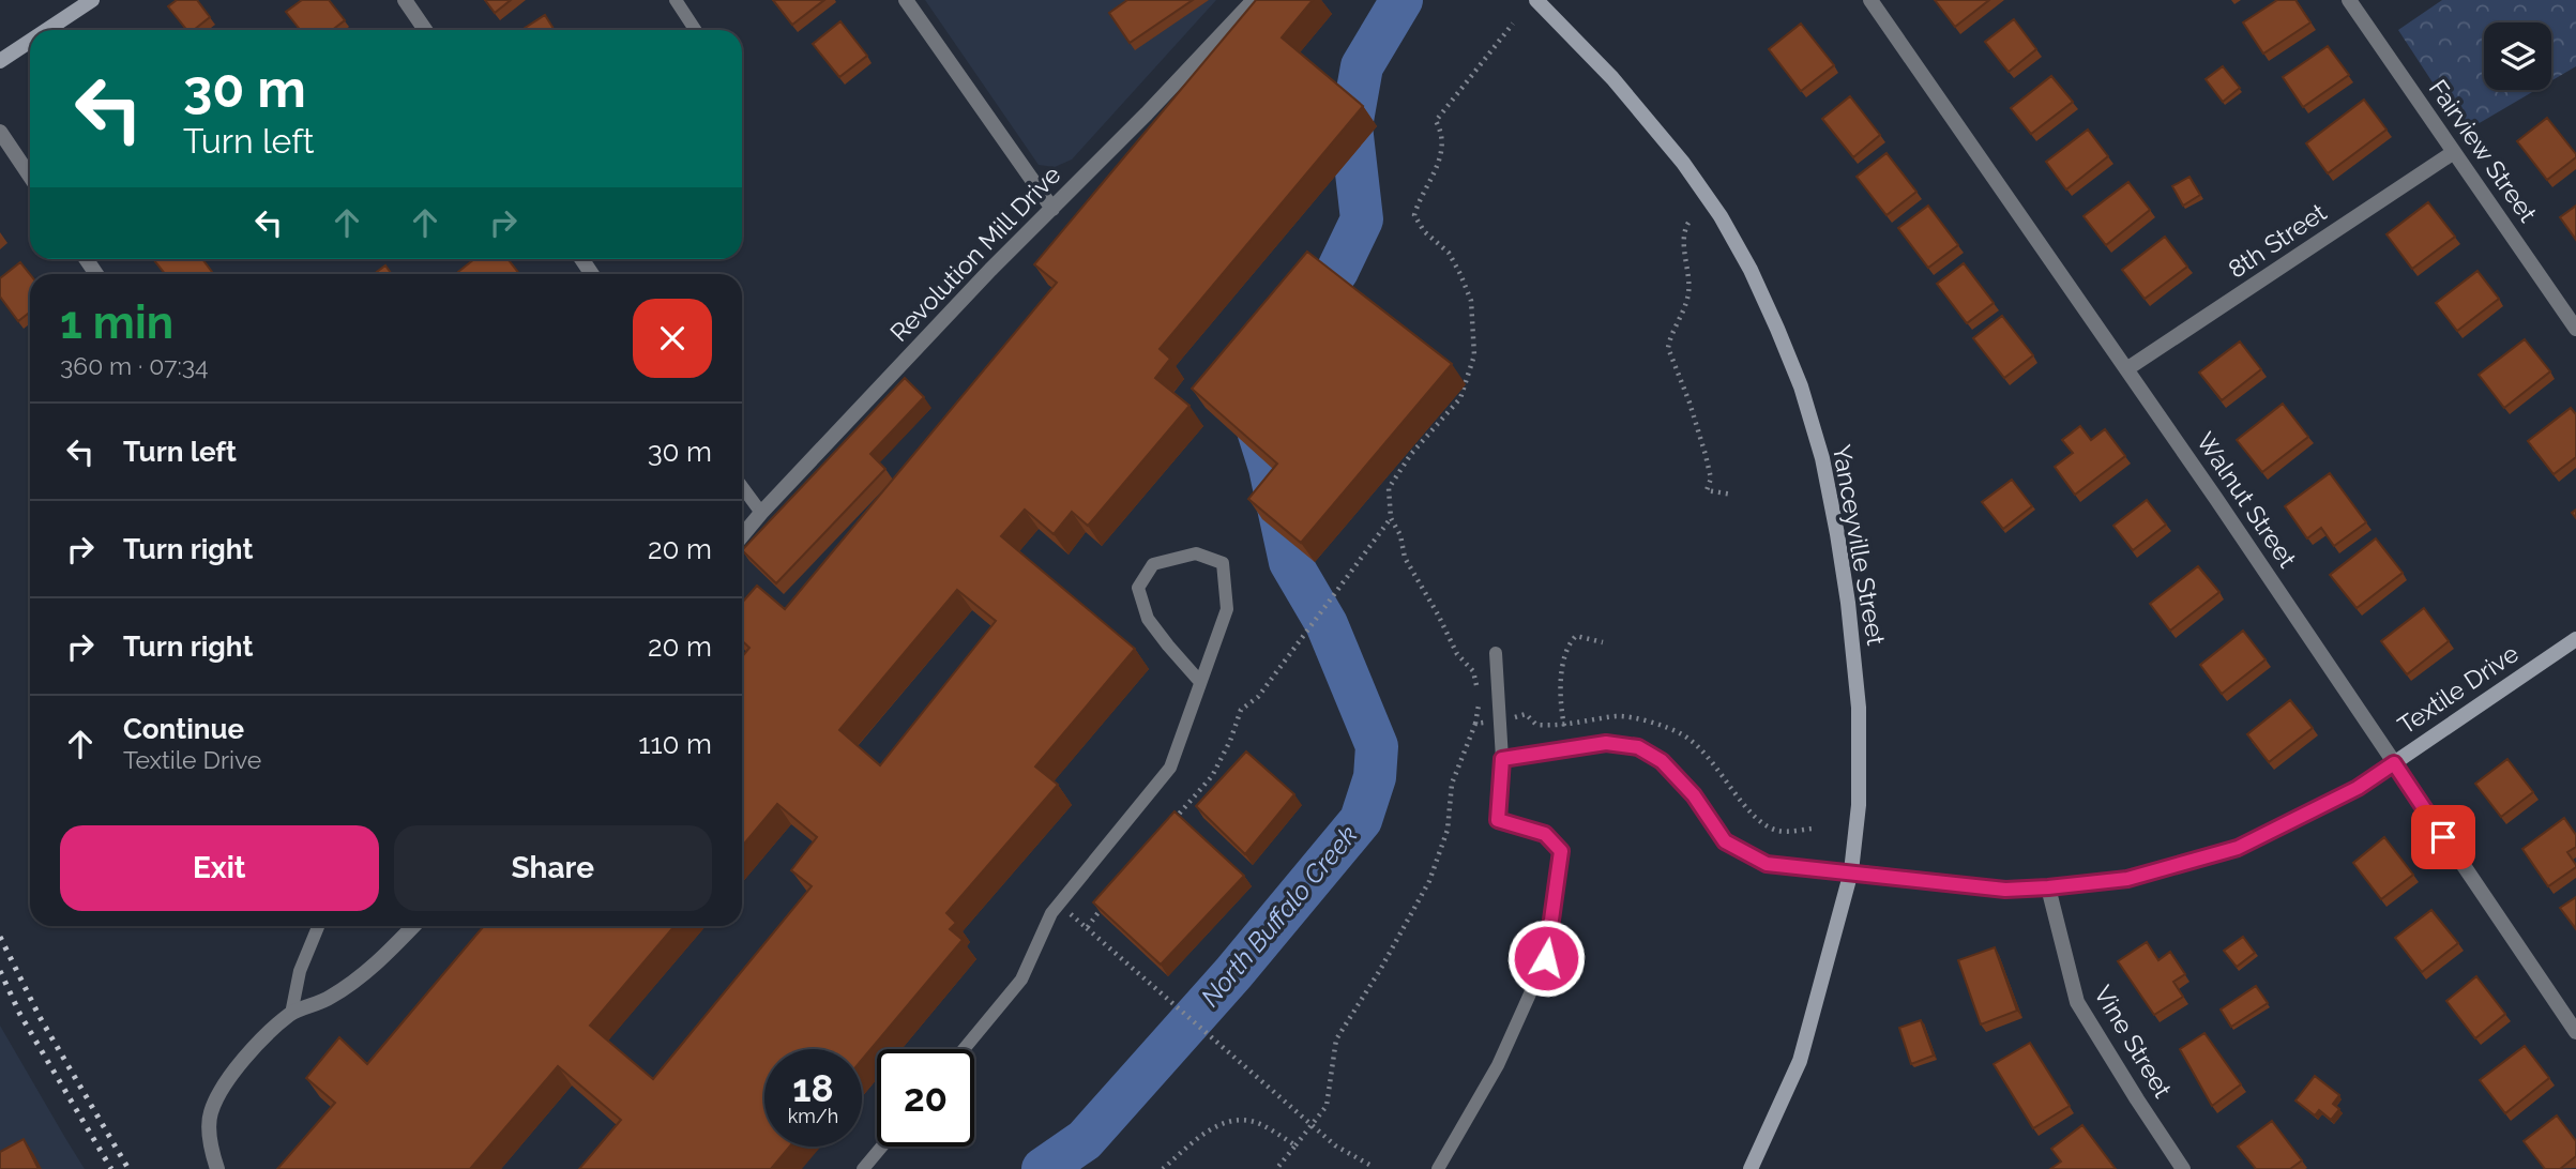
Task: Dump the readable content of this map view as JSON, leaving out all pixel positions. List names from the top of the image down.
{
  "streets": {
    "main road": ["Yanceyville Street", "Textile Drive"],
    "street": [
      "Fairview Street",
      "8th Street",
      "Revolution Mill Drive",
      "Walnut Street",
      "Vine Street"
    ]
  },
  "crossings": [
    ["Fairview Street", "8th Street"],
    ["8th Street", "Walnut Street"],
    ["Walnut Street", "Textile Drive"],
    ["Yanceyville Street", "Textile Drive"],
    ["Textile Drive", "Vine Street"]
  ],
  "water": ["North Buffalo Creek"],
  "page": {
    "turn": ["30 m", "Turn left"],
    "heading": ["1 min", "360 m · 07:34"],
    "list": [
      {
        "name": "Turn left",
        "value": "30 m"
      },
      {
        "name": "Turn right",
        "value": "20 m"
      },
      {
        "name": "Turn right",
        "value": "20 m"
      },
      {
        "name": "Continue",
        "note": "Textile Drive",
        "value": "110 m"
      }
    ],
    "buttons": ["Exit", "Share"],
    "speed": "18 km/h",
    "limit": "20"
  }
}
